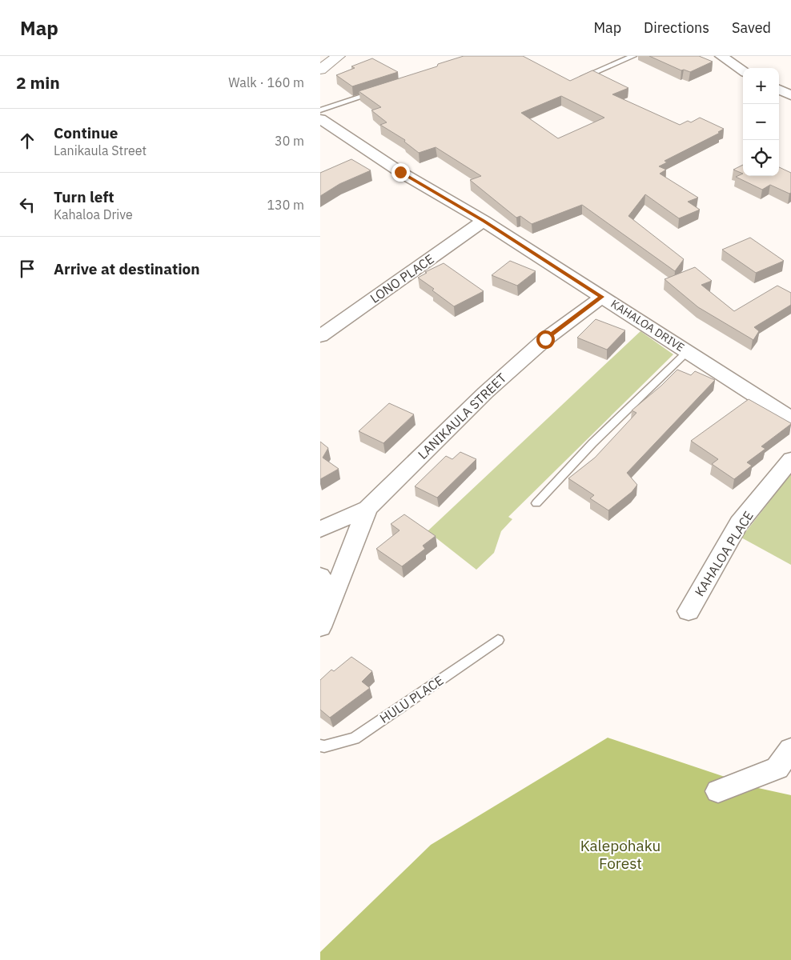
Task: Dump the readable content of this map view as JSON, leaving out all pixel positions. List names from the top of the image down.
{
  "streets": {
    "street": [
      "LONO PLACE",
      "KAHALOA DRIVE",
      "LANIKAULA STREET",
      "KAHALOA PLACE"
    ],
    "lane": ["HULU PLACE"]
  },
  "crossings": [
    ["LONO PLACE", "KAHALOA DRIVE"],
    ["KAHALOA DRIVE", "LANIKAULA STREET"]
  ],
  "parks": ["Kalepohaku Forest"],
  "page": {
    "header": "Map",
    "nav": ["Map", "Directions", "Saved"],
    "heading": ["2 min", "Walk · 160 m"],
    "map_buttons": ["+", "−"],
    "list": [
      ["Continue", "Lanikaula Street", "30 m"],
      ["Turn left", "Kahaloa Drive", "130 m"],
      "Arrive at destination"
    ]
  }
}
